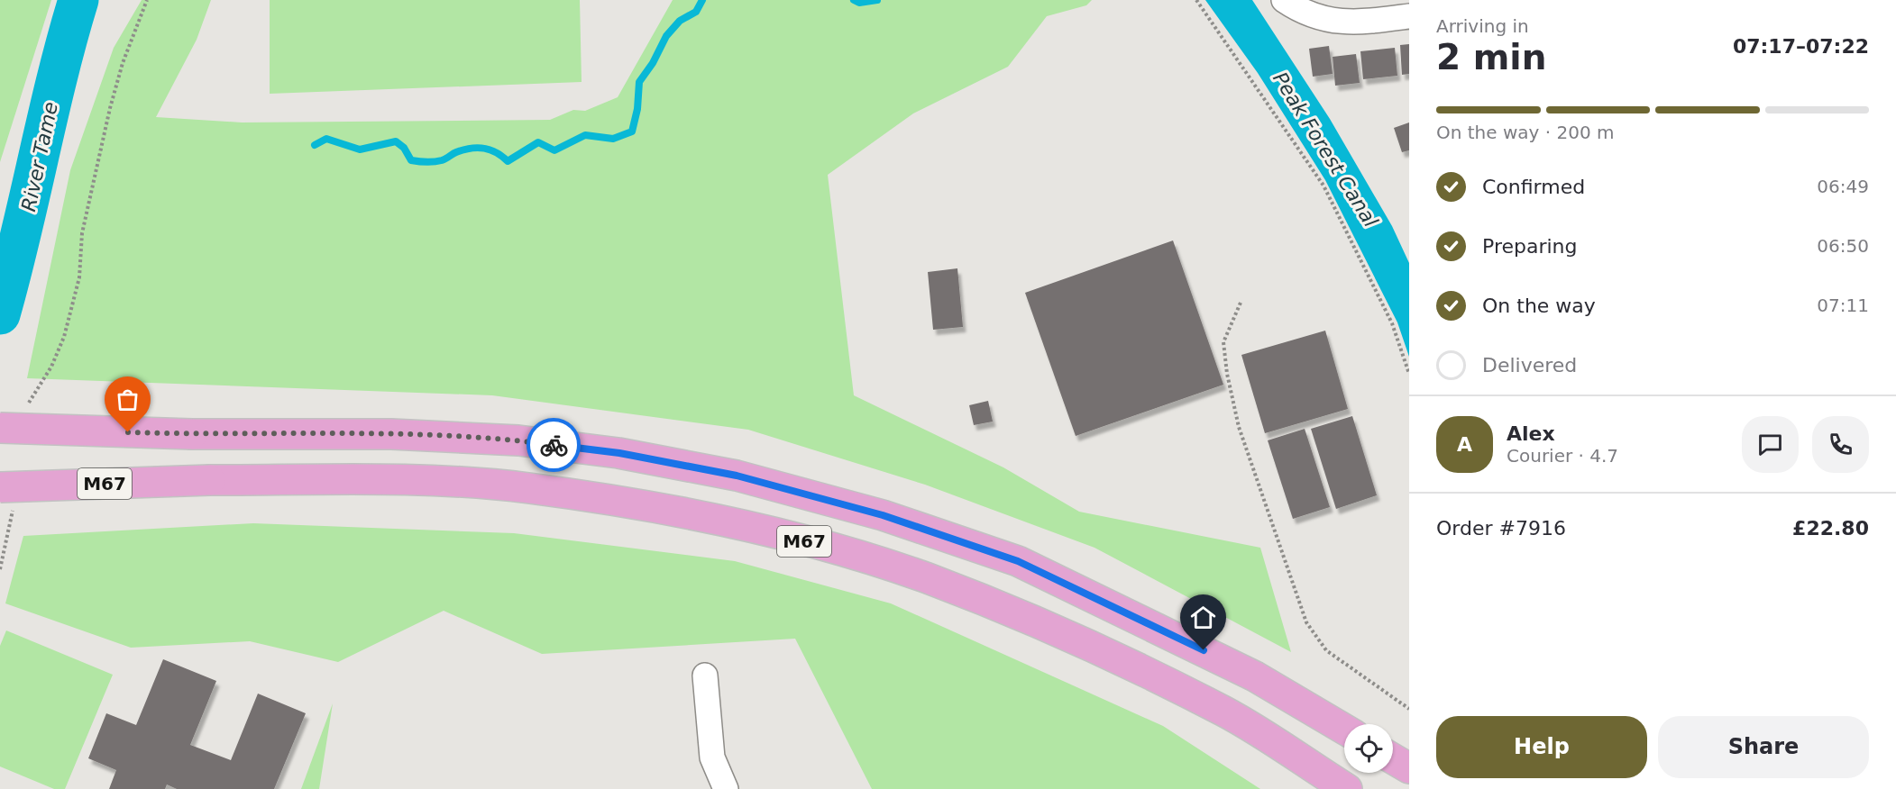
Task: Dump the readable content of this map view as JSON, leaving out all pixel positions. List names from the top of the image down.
{
  "streets": {
    "highway": ["M67"]
  },
  "water": ["Peak Forest Canal", "River Tame"],
  "page": {
    "heading": ["2 min", "Arriving in", "07:17–07:22"],
    "panel": [
      "Alex",
      "Courier · 4.7",
      "Order #7916",
      "£22.80"
    ],
    "bar": "On the way · 200 m",
    "list": [
      ["Confirmed", "06:49"],
      ["Preparing", "06:50"],
      ["On the way", "07:11"],
      "Delivered"
    ],
    "round": "A",
    "buttons": ["Help", "Share"]
  }
}
